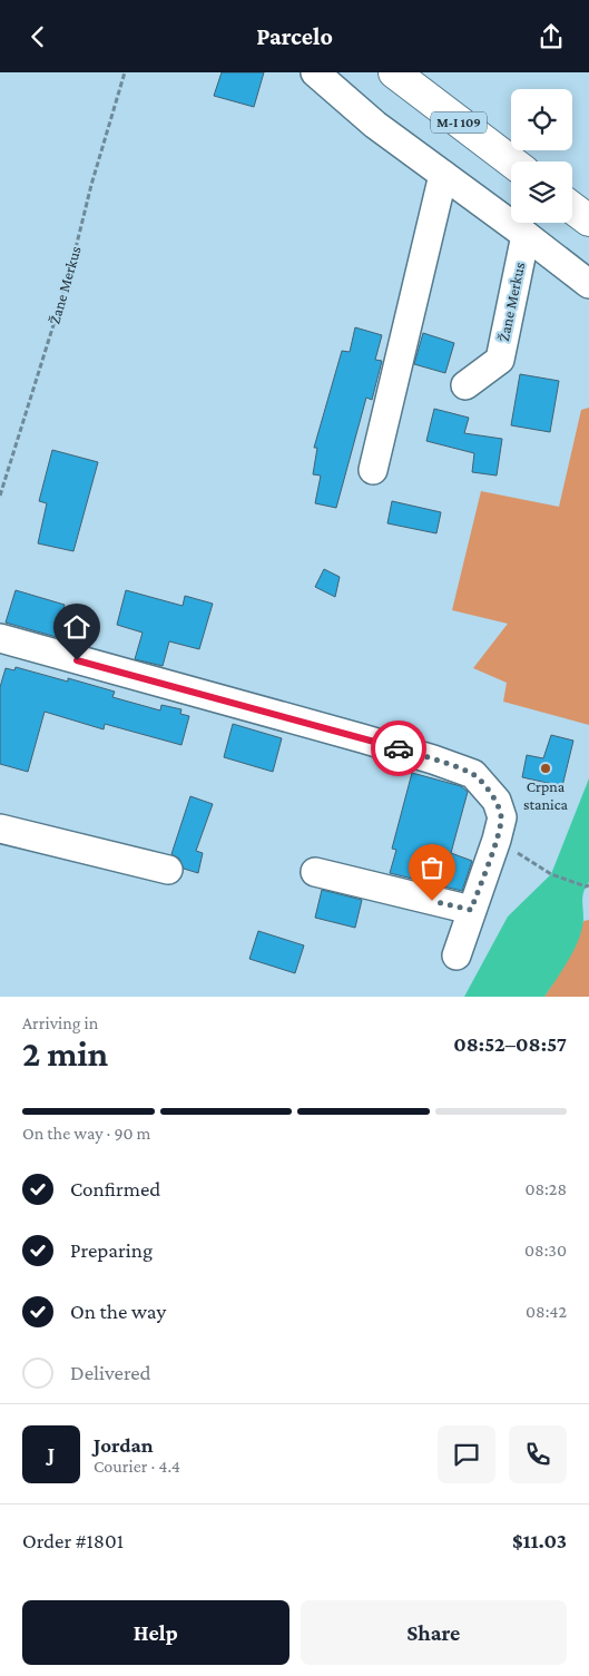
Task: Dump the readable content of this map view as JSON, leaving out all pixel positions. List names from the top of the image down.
{
  "streets": {
    "main road": ["M-I 109"],
    "street": ["Žane Merkus"]
  },
  "places": ["Crpna stanica"],
  "page": {
    "header": "Parcelo",
    "heading": ["2 min", "Arriving in", "08:52–08:57"],
    "panel": [
      "Jordan",
      "Courier · 4.4",
      "Order #1801",
      "$11.03"
    ],
    "bar": "On the way · 90 m",
    "list": [
      ["Confirmed", "08:28"],
      ["Preparing", "08:30"],
      ["On the way", "08:42"],
      "Delivered"
    ],
    "round": "J",
    "buttons": ["Help", "Share"]
  }
}
